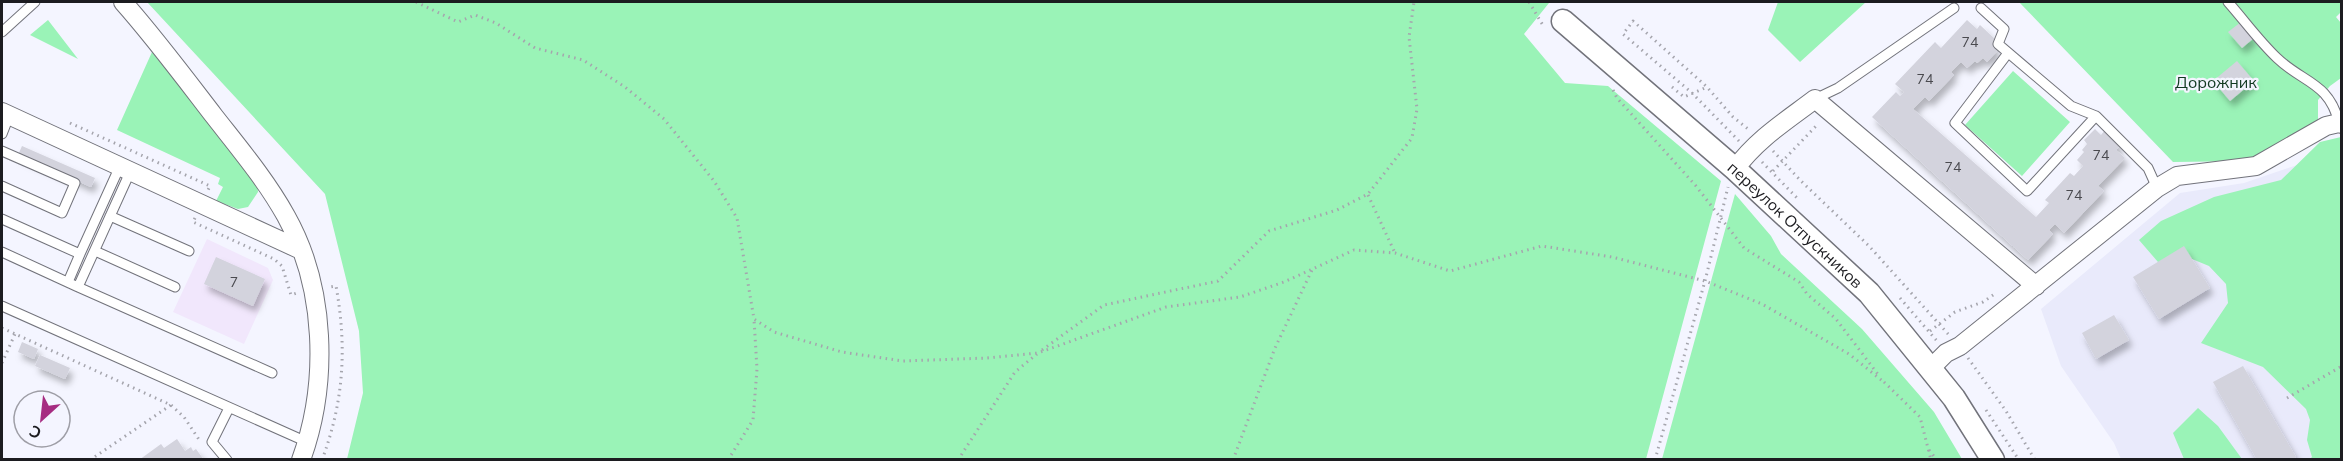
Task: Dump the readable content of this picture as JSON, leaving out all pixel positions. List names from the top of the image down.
{
  "streets": {
    "street": ["переулок Отпускников"]
  },
  "parks": ["Дорожник"],
  "house_numbers": [
    "74",
    "74",
    "74",
    "74",
    "74",
    "7"
  ],
  "north": "bottom left"
}
